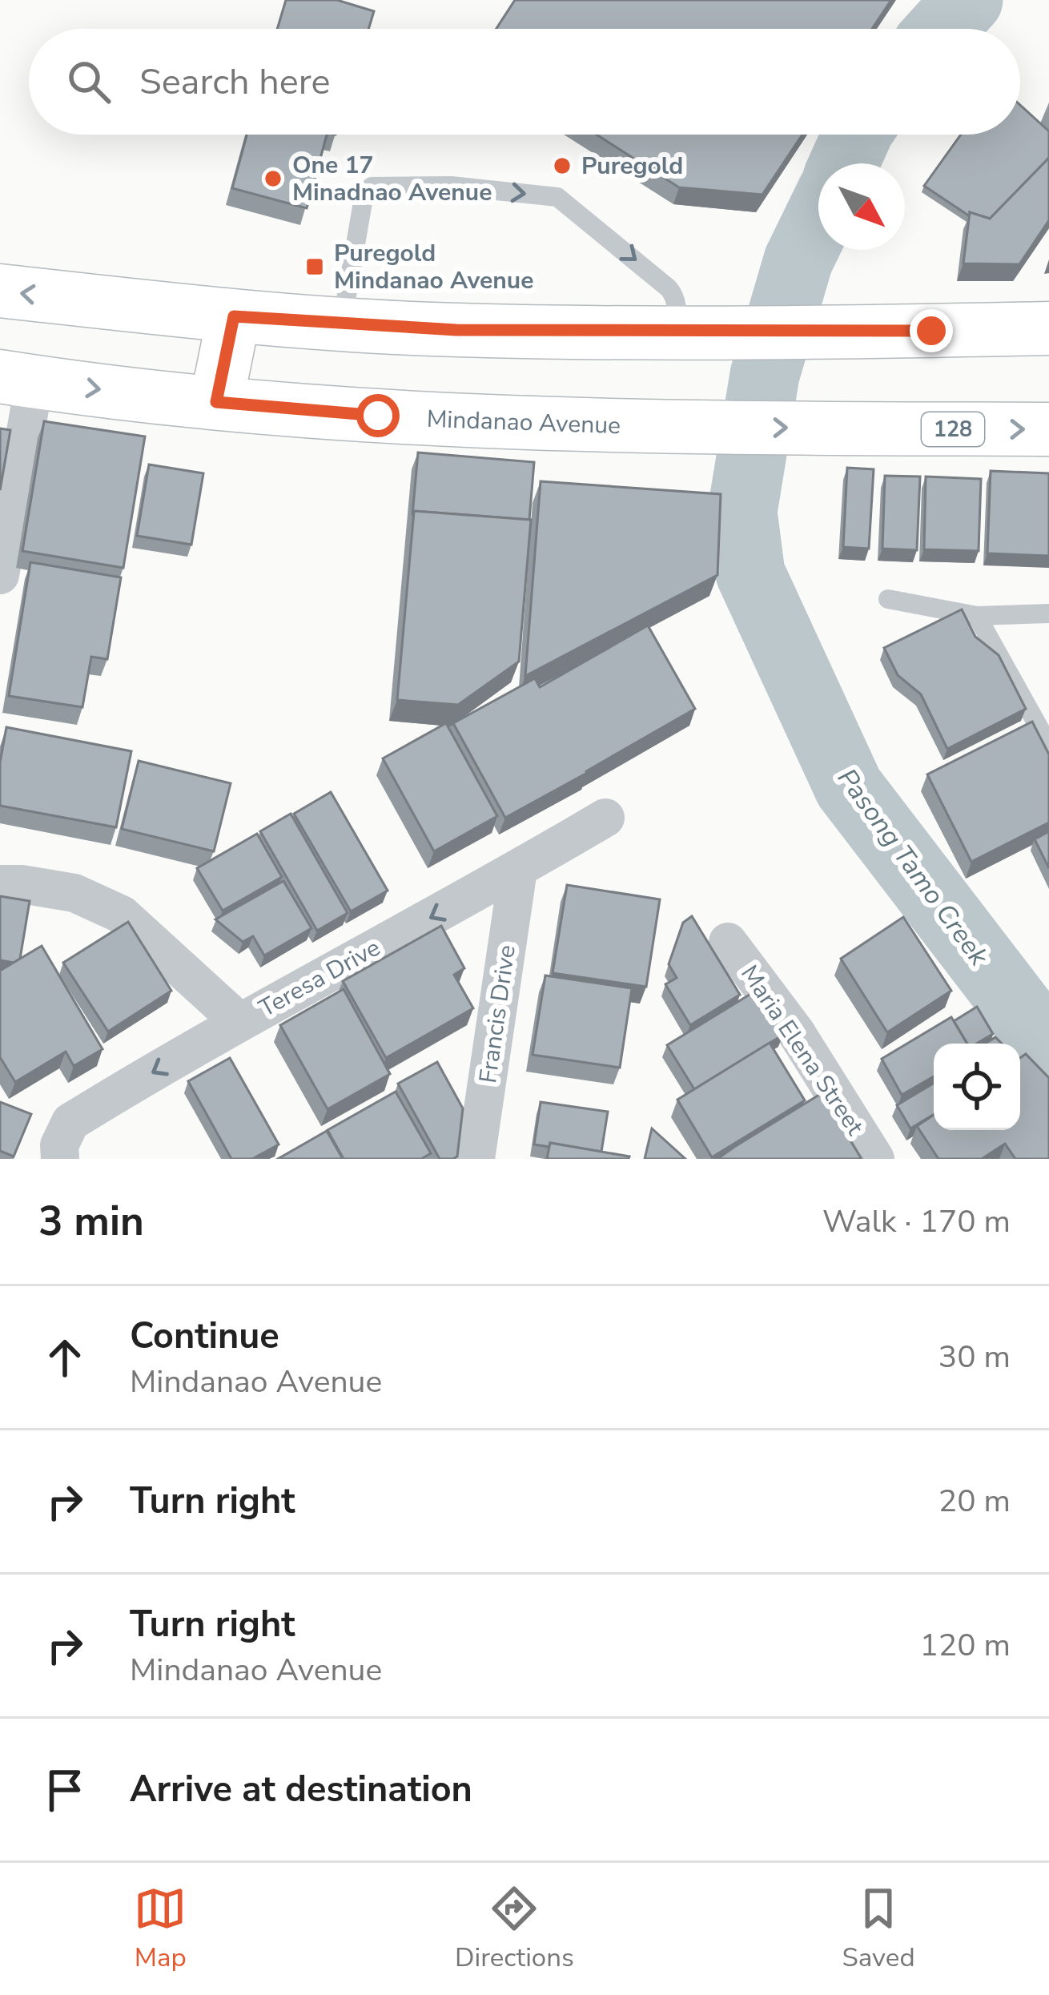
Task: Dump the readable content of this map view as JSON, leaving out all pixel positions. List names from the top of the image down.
{
  "streets": {
    "main road": ["Mindanao Avenue", "128"],
    "street": ["Teresa Drive", "Francis Drive", "Maria Elena Street"]
  },
  "crossings": [
    ["Teresa Drive", "Francis Drive"]
  ],
  "one_way": ["Teresa Drive"],
  "water": ["Pasong Tamo Creek"],
  "places": {
    "other": ["Puregold", "One 17 Minadnao Avenue"],
    "transit": ["Puregold Mindanao Avenue"]
  },
  "north": "bottom right",
  "page": {
    "search": "Search here",
    "heading": ["3 min", "Walk · 170 m"],
    "list": [
      ["Continue", "Mindanao Avenue", "30 m"],
      ["Turn right", "20 m"],
      ["Turn right", "Mindanao Avenue", "120 m"],
      "Arrive at destination"
    ],
    "nav": ["Map", "Directions", "Saved"]
  }
}
